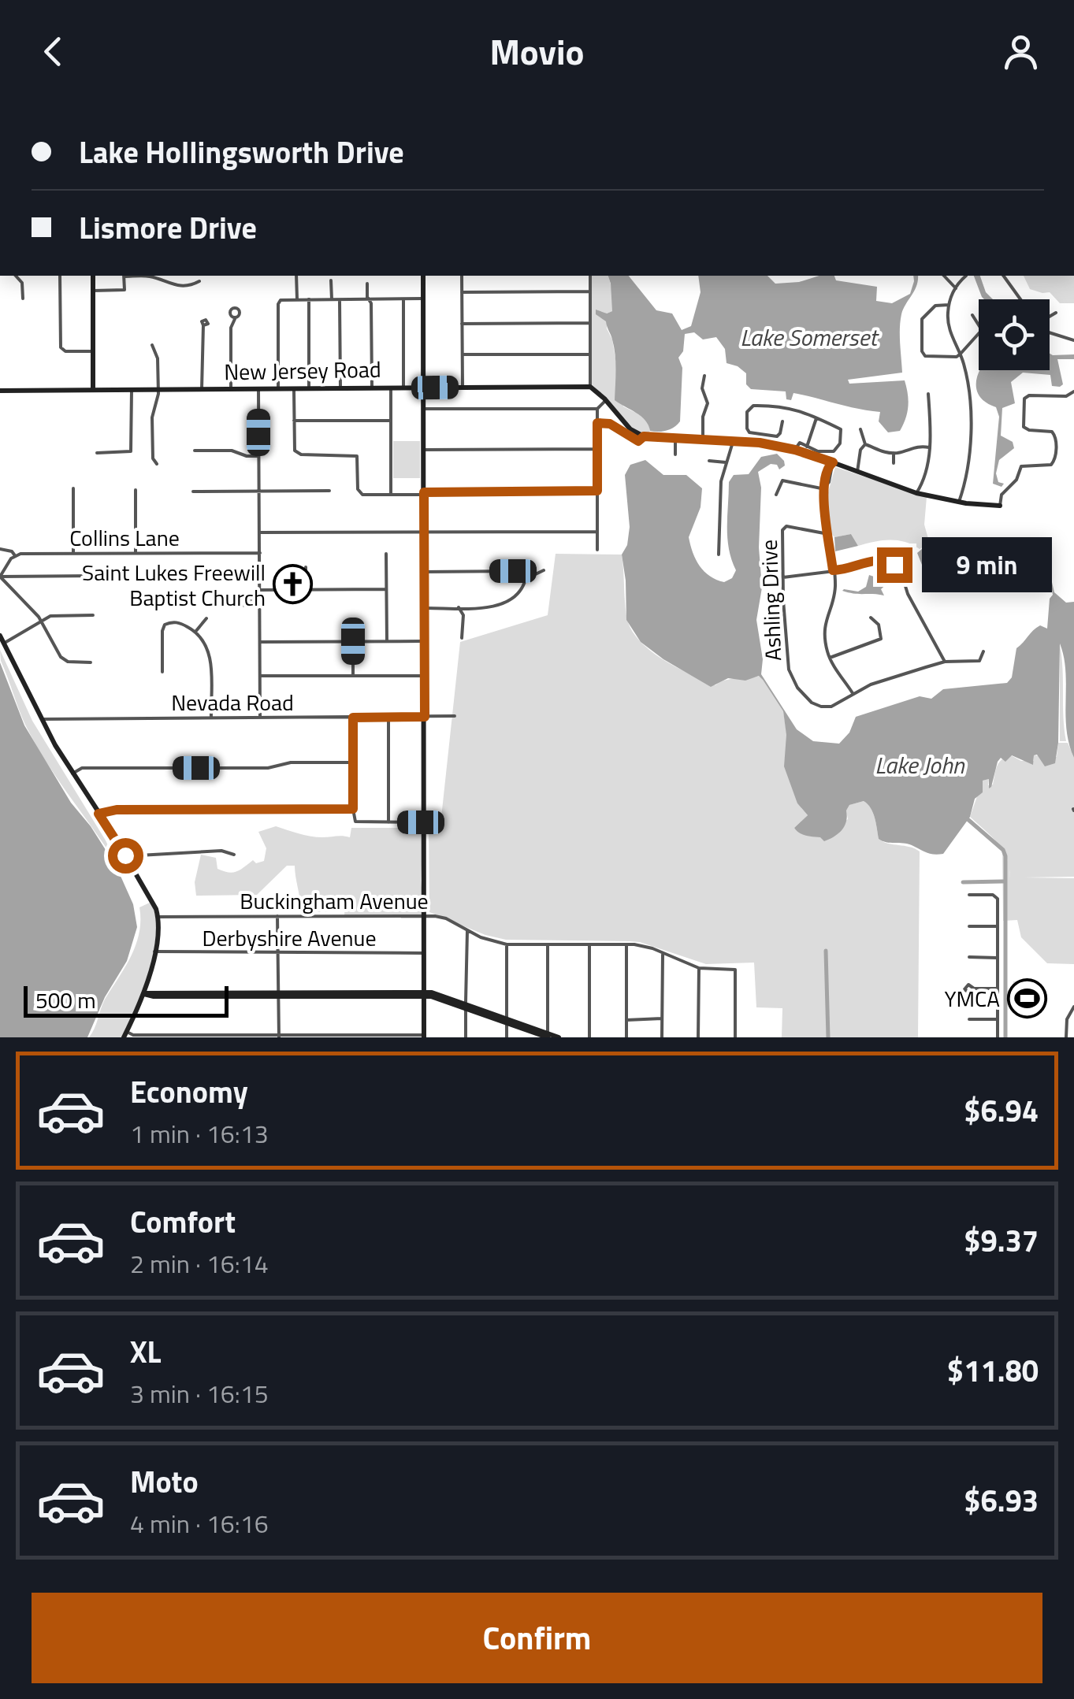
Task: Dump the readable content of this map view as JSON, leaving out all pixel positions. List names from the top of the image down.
{
  "streets": {
    "street": [
      "New Jersey Road",
      "Collins Lane",
      "Ashling Drive",
      "Nevada Road",
      "Buckingham Avenue",
      "Derbyshire Avenue"
    ]
  },
  "water": ["Lake Somerset", "Lake John"],
  "places": {
    "church": ["Saint Lukes Freewill Baptist Church"],
    "sports": ["YMCA"]
  },
  "scale_bar": "500 m",
  "page": {
    "header": "Movio",
    "banner": ["Lake Hollingsworth Drive", "Lismore Drive"],
    "bubble": "9 min",
    "scale": "500 m",
    "list": [
      {
        "name": "Economy",
        "note": "1 min · 16:13",
        "value": "$6.94"
      },
      {
        "name": "Comfort",
        "note": "2 min · 16:14",
        "value": "$9.37"
      },
      {
        "name": "XL",
        "note": "3 min · 16:15",
        "value": "$11.80"
      },
      {
        "name": "Moto",
        "note": "4 min · 16:16",
        "value": "$6.93"
      }
    ],
    "buttons": "Confirm"
  }
}
